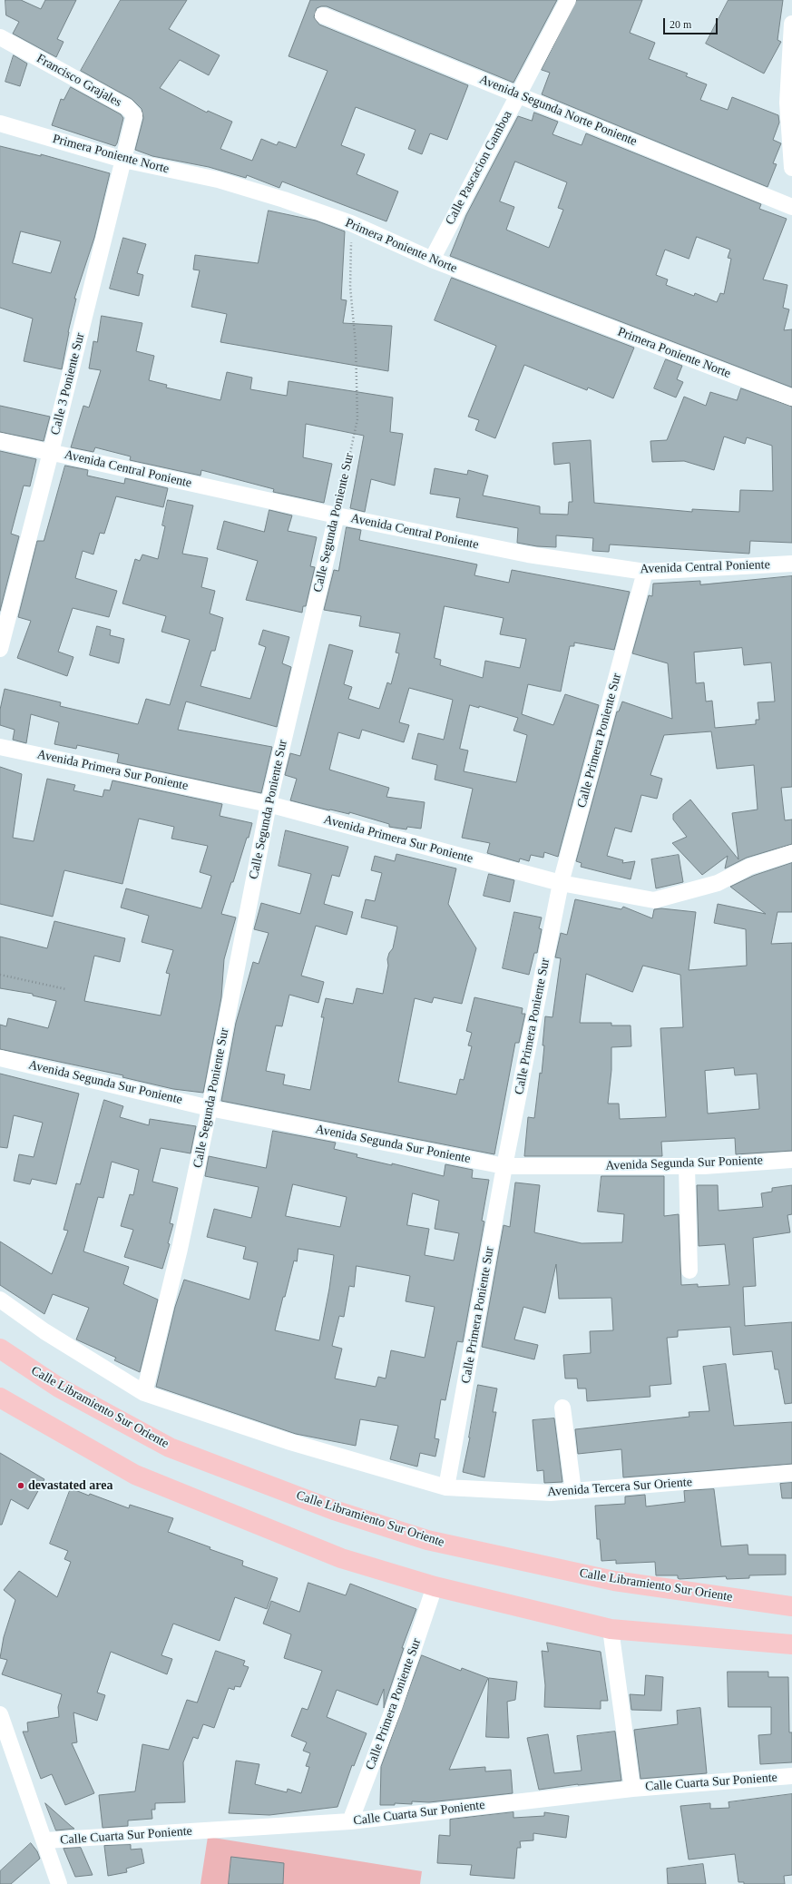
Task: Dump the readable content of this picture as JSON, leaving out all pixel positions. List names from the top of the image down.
{
  "streets": {
    "main road": ["Calle Libramiento Sur Oriente"],
    "street": [
      "Francisco Grajales",
      "Avenida Segunda Norte Poniente",
      "Primera Poniente Norte",
      "Calle Pascacion Gamboa",
      "Calle 3 Poniente Sur",
      "Avenida Central Poniente",
      "Calle Segunda Poniente Sur",
      "Calle Primera Poniente Sur",
      "Avenida Primera Sur Poniente",
      "Avenida Segunda Sur Poniente",
      "Avenida Tercera Sur Oriente",
      "Calle Cuarta Sur Poniente"
    ]
  },
  "crossings": [
    ["Francisco Grajales", "Primera Poniente Norte"],
    ["Francisco Grajales", "Calle 3 Poniente Sur"],
    ["Avenida Segunda Norte Poniente", "Calle Pascacion Gamboa"],
    ["Primera Poniente Norte", "Calle Pascacion Gamboa"],
    ["Primera Poniente Norte", "Calle 3 Poniente Sur"],
    ["Primera Poniente Norte", "Calle Segunda Poniente Sur"],
    ["Calle 3 Poniente Sur", "Avenida Central Poniente"],
    ["Avenida Central Poniente", "Calle Segunda Poniente Sur"],
    ["Avenida Central Poniente", "Calle Primera Poniente Sur"],
    ["Calle Segunda Poniente Sur", "Avenida Primera Sur Poniente"],
    ["Calle Segunda Poniente Sur", "Avenida Segunda Sur Poniente"],
    ["Calle Segunda Poniente Sur", "Avenida Tercera Sur Oriente"],
    ["Calle Primera Poniente Sur", "Avenida Primera Sur Poniente"],
    ["Calle Primera Poniente Sur", "Avenida Segunda Sur Poniente"],
    ["Calle Primera Poniente Sur", "Avenida Tercera Sur Oriente"],
    ["Calle Primera Poniente Sur", "Calle Cuarta Sur Poniente"]
  ],
  "places": ["devastated area"],
  "scale_bar": "20 m"
}
